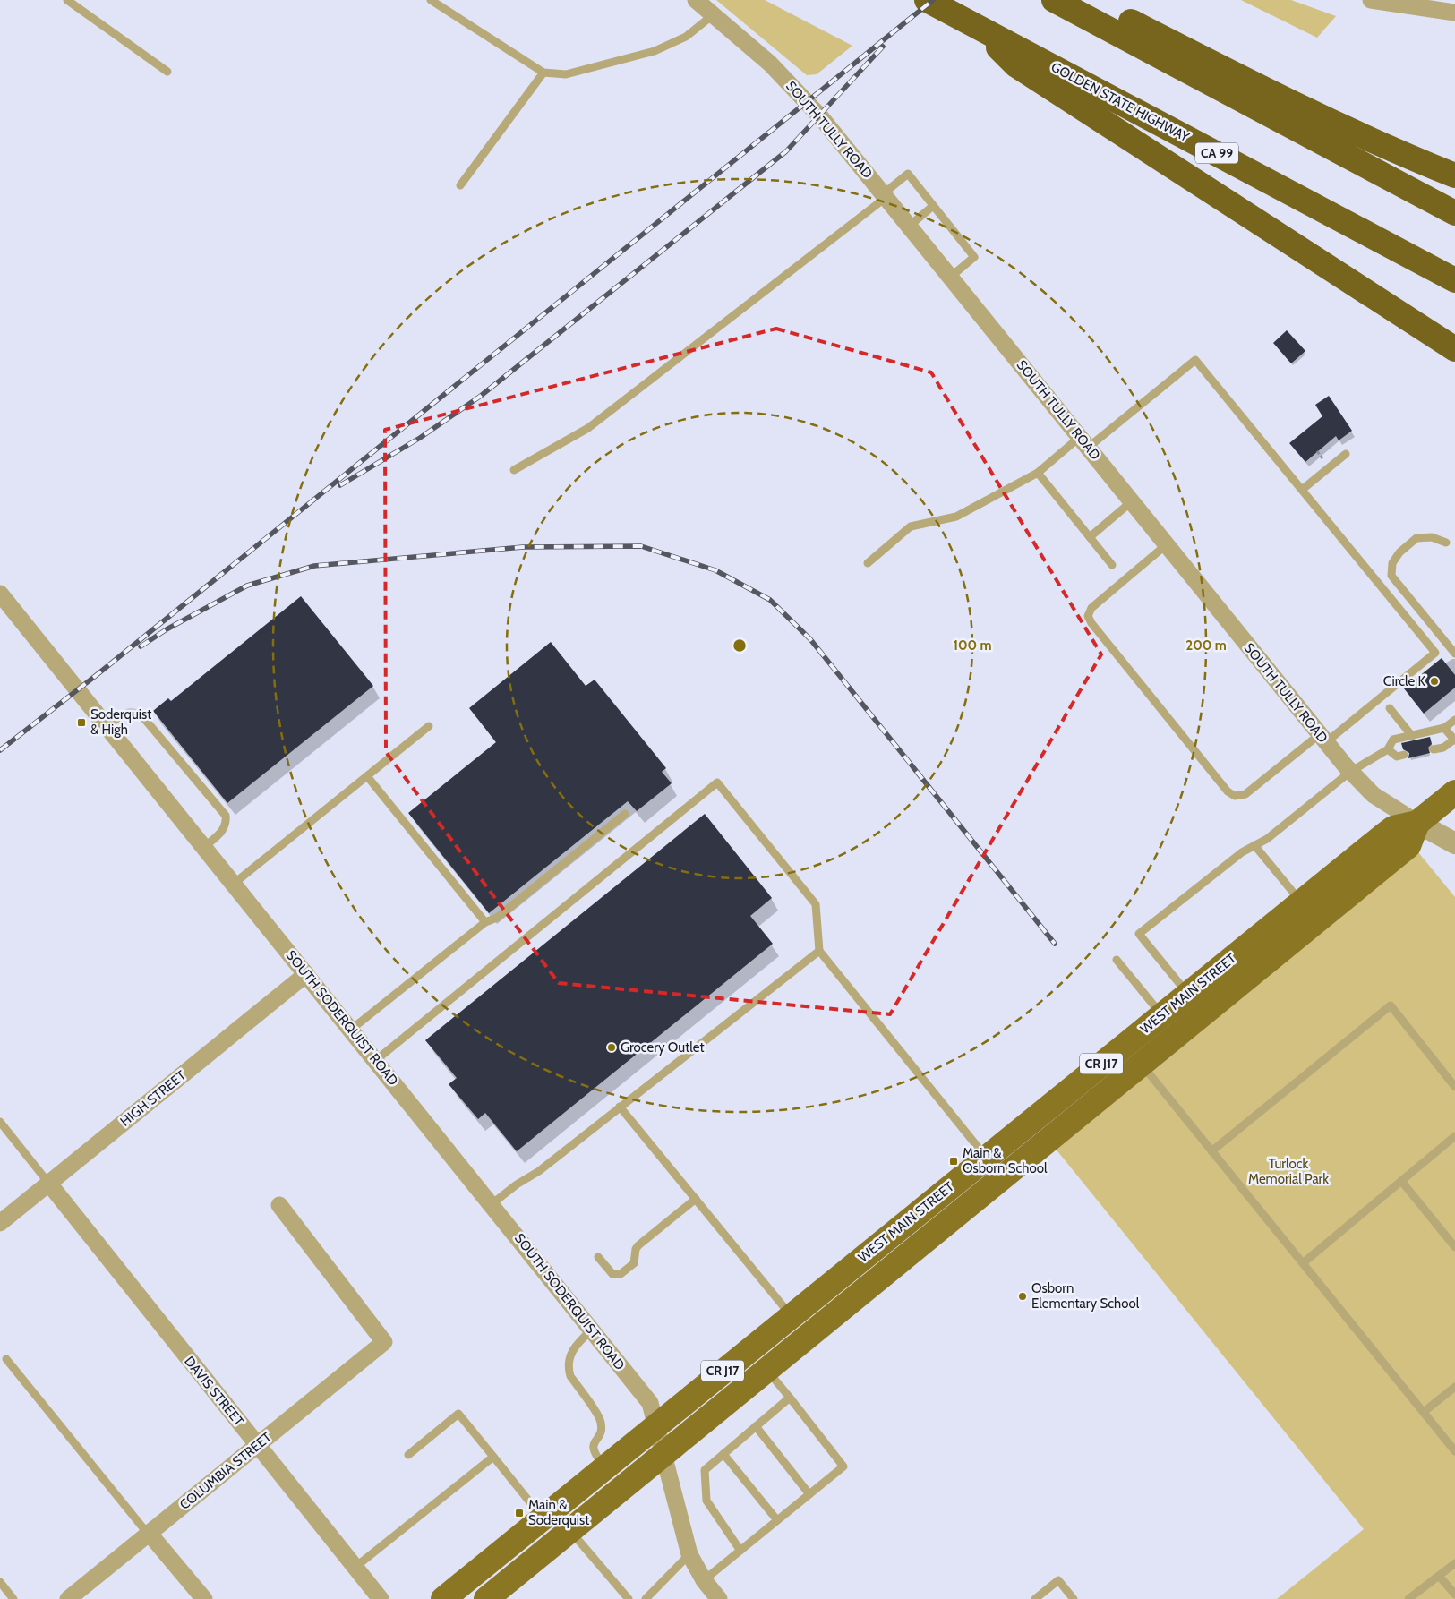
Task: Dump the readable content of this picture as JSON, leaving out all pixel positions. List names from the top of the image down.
{
  "streets": {
    "highway": ["GOLDEN STATE HIGHWAY", "CA 99"],
    "main road": ["WEST MAIN STREET", "CR J17"],
    "street": [
      "SOUTH TULLY ROAD",
      "SOUTH SODERQUIST ROAD",
      "HIGH STREET",
      "DAVIS STREET",
      "COLUMBIA STREET"
    ]
  },
  "crossings": [
    ["SOUTH TULLY ROAD", "WEST MAIN STREET"],
    ["WEST MAIN STREET", "SOUTH SODERQUIST ROAD"],
    ["SOUTH SODERQUIST ROAD", "HIGH STREET"],
    ["HIGH STREET", "DAVIS STREET"],
    ["DAVIS STREET", "COLUMBIA STREET"]
  ],
  "parks": ["Turlock Memorial Park"],
  "places": {
    "other": ["Circle K", "Grocery Outlet", "Osborn Elementary School"],
    "transit": ["Soderquist & High", "Main & Osborn School", "Main & Soderquist"]
  },
  "rings": ["100 m", "200 m"]
}
